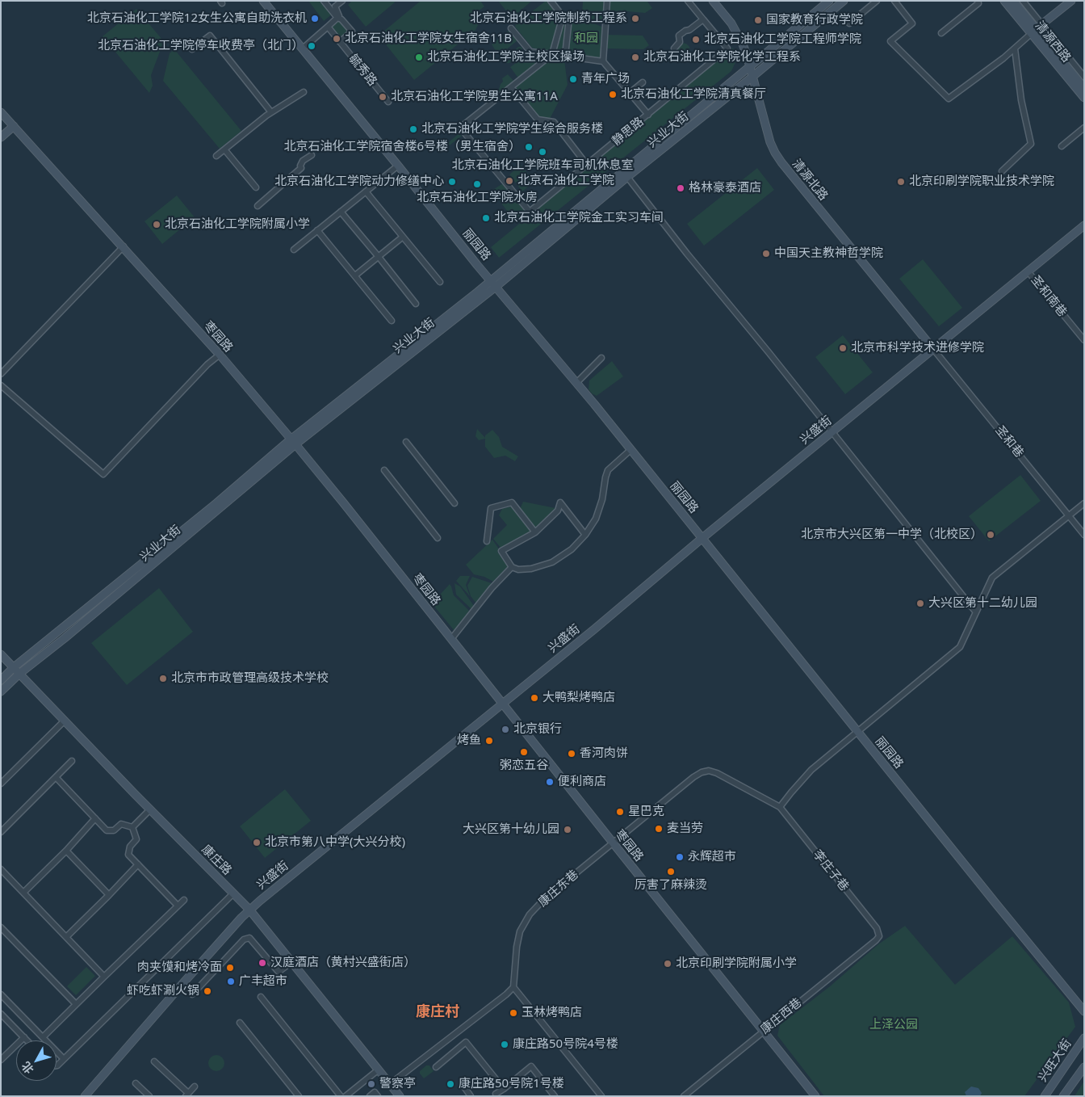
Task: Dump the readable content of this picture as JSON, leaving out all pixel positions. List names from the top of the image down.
{
  "streets": {
    "street": [
      "清源西路",
      "毓秀路",
      "兴业大街",
      "静思路",
      "清源北路",
      "丽园路",
      "圣和南巷",
      "枣园路",
      "兴盛街",
      "圣和巷",
      "康庄路",
      "李庄子巷",
      "康庄东巷",
      "康庄西巷",
      "兴旺大街"
    ]
  },
  "crossings": [
    ["兴业大街", "清源北路"],
    ["兴业大街", "丽园路"],
    ["兴业大街", "枣园路"],
    ["兴业大街", "康庄路"],
    ["清源北路", "兴盛街"],
    ["清源北路", "圣和巷"],
    ["丽园路", "兴盛街"],
    ["圣和南巷", "兴盛街"],
    ["枣园路", "兴盛街"],
    ["枣园路", "康庄东巷"],
    ["枣园路", "康庄西巷"],
    ["兴盛街", "圣和巷"],
    ["兴盛街", "康庄路"],
    ["李庄子巷", "康庄东巷"],
    ["李庄子巷", "康庄西巷"]
  ],
  "districts": ["康庄村"],
  "parks": ["和园", "上泽公园"],
  "places": [
    "北京石油化工学院12女生公寓自助洗衣机",
    "北京石油化工学院制药工程系",
    "国家教育行政学院",
    "北京石油化工学院女生宿舍11B",
    "北京石油化工学院工程师学院",
    "北京石油化工学院停车收费亭（北门）",
    "北京石油化工学院主校区操场",
    "北京石油化工学院化学工程系",
    "青年广场",
    "北京石油化工学院清真餐厅",
    "北京石油化工学院男生公寓11A",
    "北京石油化工学院学生综合服务楼",
    "北京石油化工学院宿舍楼6号楼（男生宿舍）",
    "北京石油化工学院班车司机休息室",
    "北京石油化工学院",
    "北京石油化工学院动力修缮中心",
    "北京印刷学院职业技术学院",
    "北京石油化工学院水房",
    "格林豪泰酒店",
    "北京石油化工学院金工实习车间",
    "北京石油化工学院附属小学",
    "中国天主教神哲学院",
    "北京市科学技术进修学院",
    "北京市大兴区第一中学（北校区）",
    "大兴区第十二幼儿园",
    "北京市市政管理高级技术学校",
    "大鸭梨烤鸭店",
    "北京银行",
    "烤鱼",
    "粥恋五谷",
    "香河肉饼",
    "便利商店",
    "星巴克",
    "麦当劳",
    "大兴区第十幼儿园",
    "北京市第八中学(大兴分校)",
    "永辉超市",
    "厉害了麻辣烫",
    "汉庭酒店（黄村兴盛街店）",
    "北京印刷学院附属小学",
    "肉夹馍和烤冷面",
    "广丰超市",
    "虾吃虾涮火锅",
    "玉林烤鸭店",
    "康庄路50号院4号楼",
    "警察亭",
    "康庄路50号院1号楼"
  ],
  "north": "bottom left"
}
